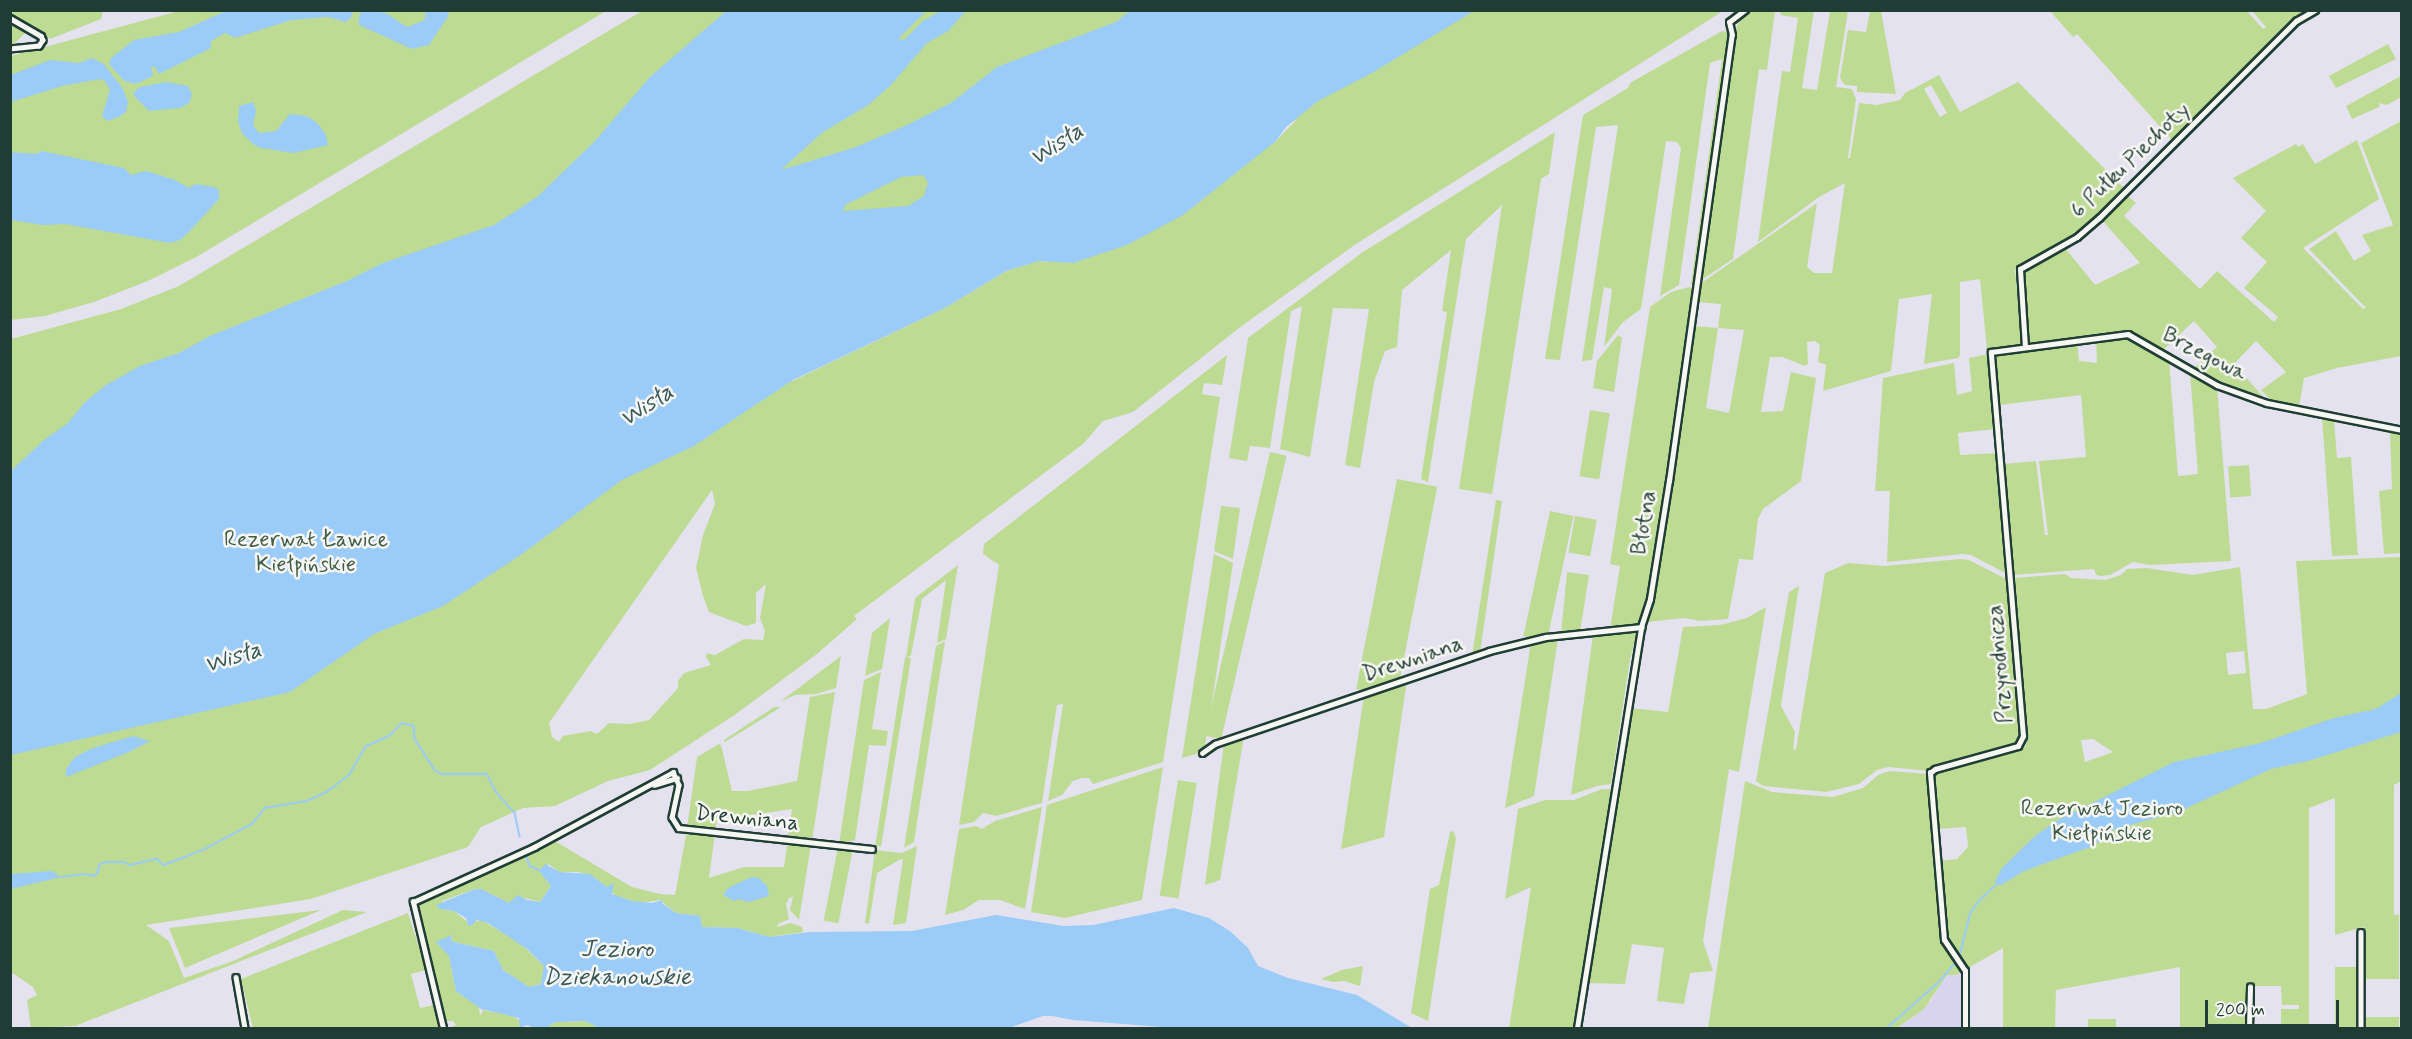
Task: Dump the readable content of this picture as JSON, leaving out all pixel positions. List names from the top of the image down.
{
  "streets": {
    "street": [
      "6 Pułku Piechoty",
      "Brzegowa",
      "Błotna",
      "Drewniana",
      "Przyrodnicza"
    ]
  },
  "crossings": [
    ["6 Pułku Piechoty", "Brzegowa"],
    ["Brzegowa", "Przyrodnicza"],
    ["Błotna", "Drewniana"]
  ],
  "water": ["Wisła", "Jezioro Dziekanowskie"],
  "parks": ["Rezerwat Ławice Kiełpińskie", "Rezerwat Jezioro Kiełpińskie"],
  "scale_bar": "200 m"
}
